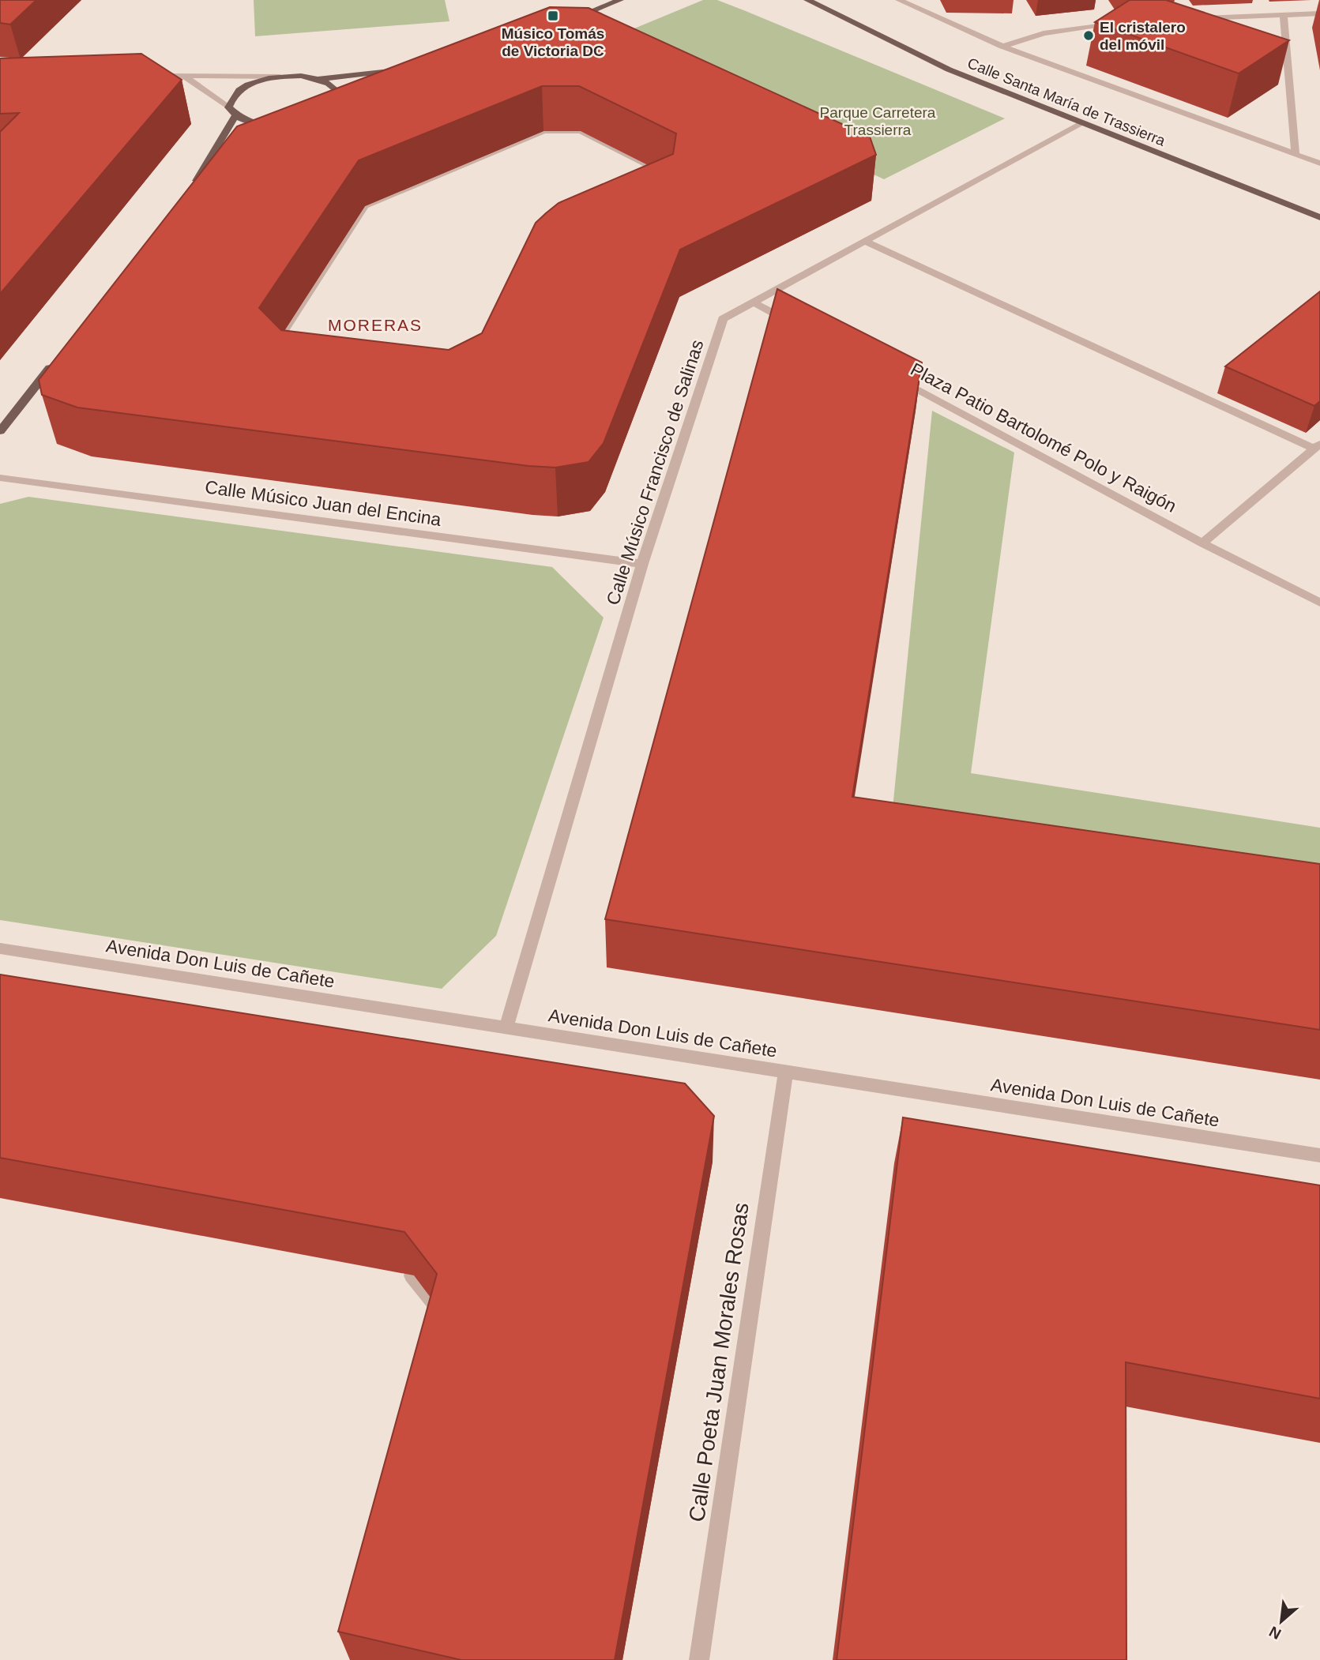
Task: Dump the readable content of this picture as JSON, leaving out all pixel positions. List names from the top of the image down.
{
  "streets": {
    "main road": ["Calle Santa María de Trassierra"],
    "street": [
      "Plaza Patio Bartolomé Polo y Raigón",
      "Calle Músico Francisco de Salinas",
      "Calle Músico Juan del Encina",
      "Avenida Don Luis de Cañete",
      "Calle Poeta Juan Morales Rosas"
    ]
  },
  "crossings": [
    ["Calle Santa María de Trassierra", "Calle Músico Francisco de Salinas"],
    ["Calle Músico Francisco de Salinas", "Calle Músico Juan del Encina"],
    ["Calle Músico Francisco de Salinas", "Avenida Don Luis de Cañete"],
    ["Avenida Don Luis de Cañete", "Calle Poeta Juan Morales Rosas"]
  ],
  "districts": ["MORERAS"],
  "parks": ["Parque Carretera Trassierra"],
  "places": {
    "transit": ["Músico Tomás de Victoria DC"],
    "other": ["El cristalero del móvil"]
  },
  "north": "bottom left"
}
